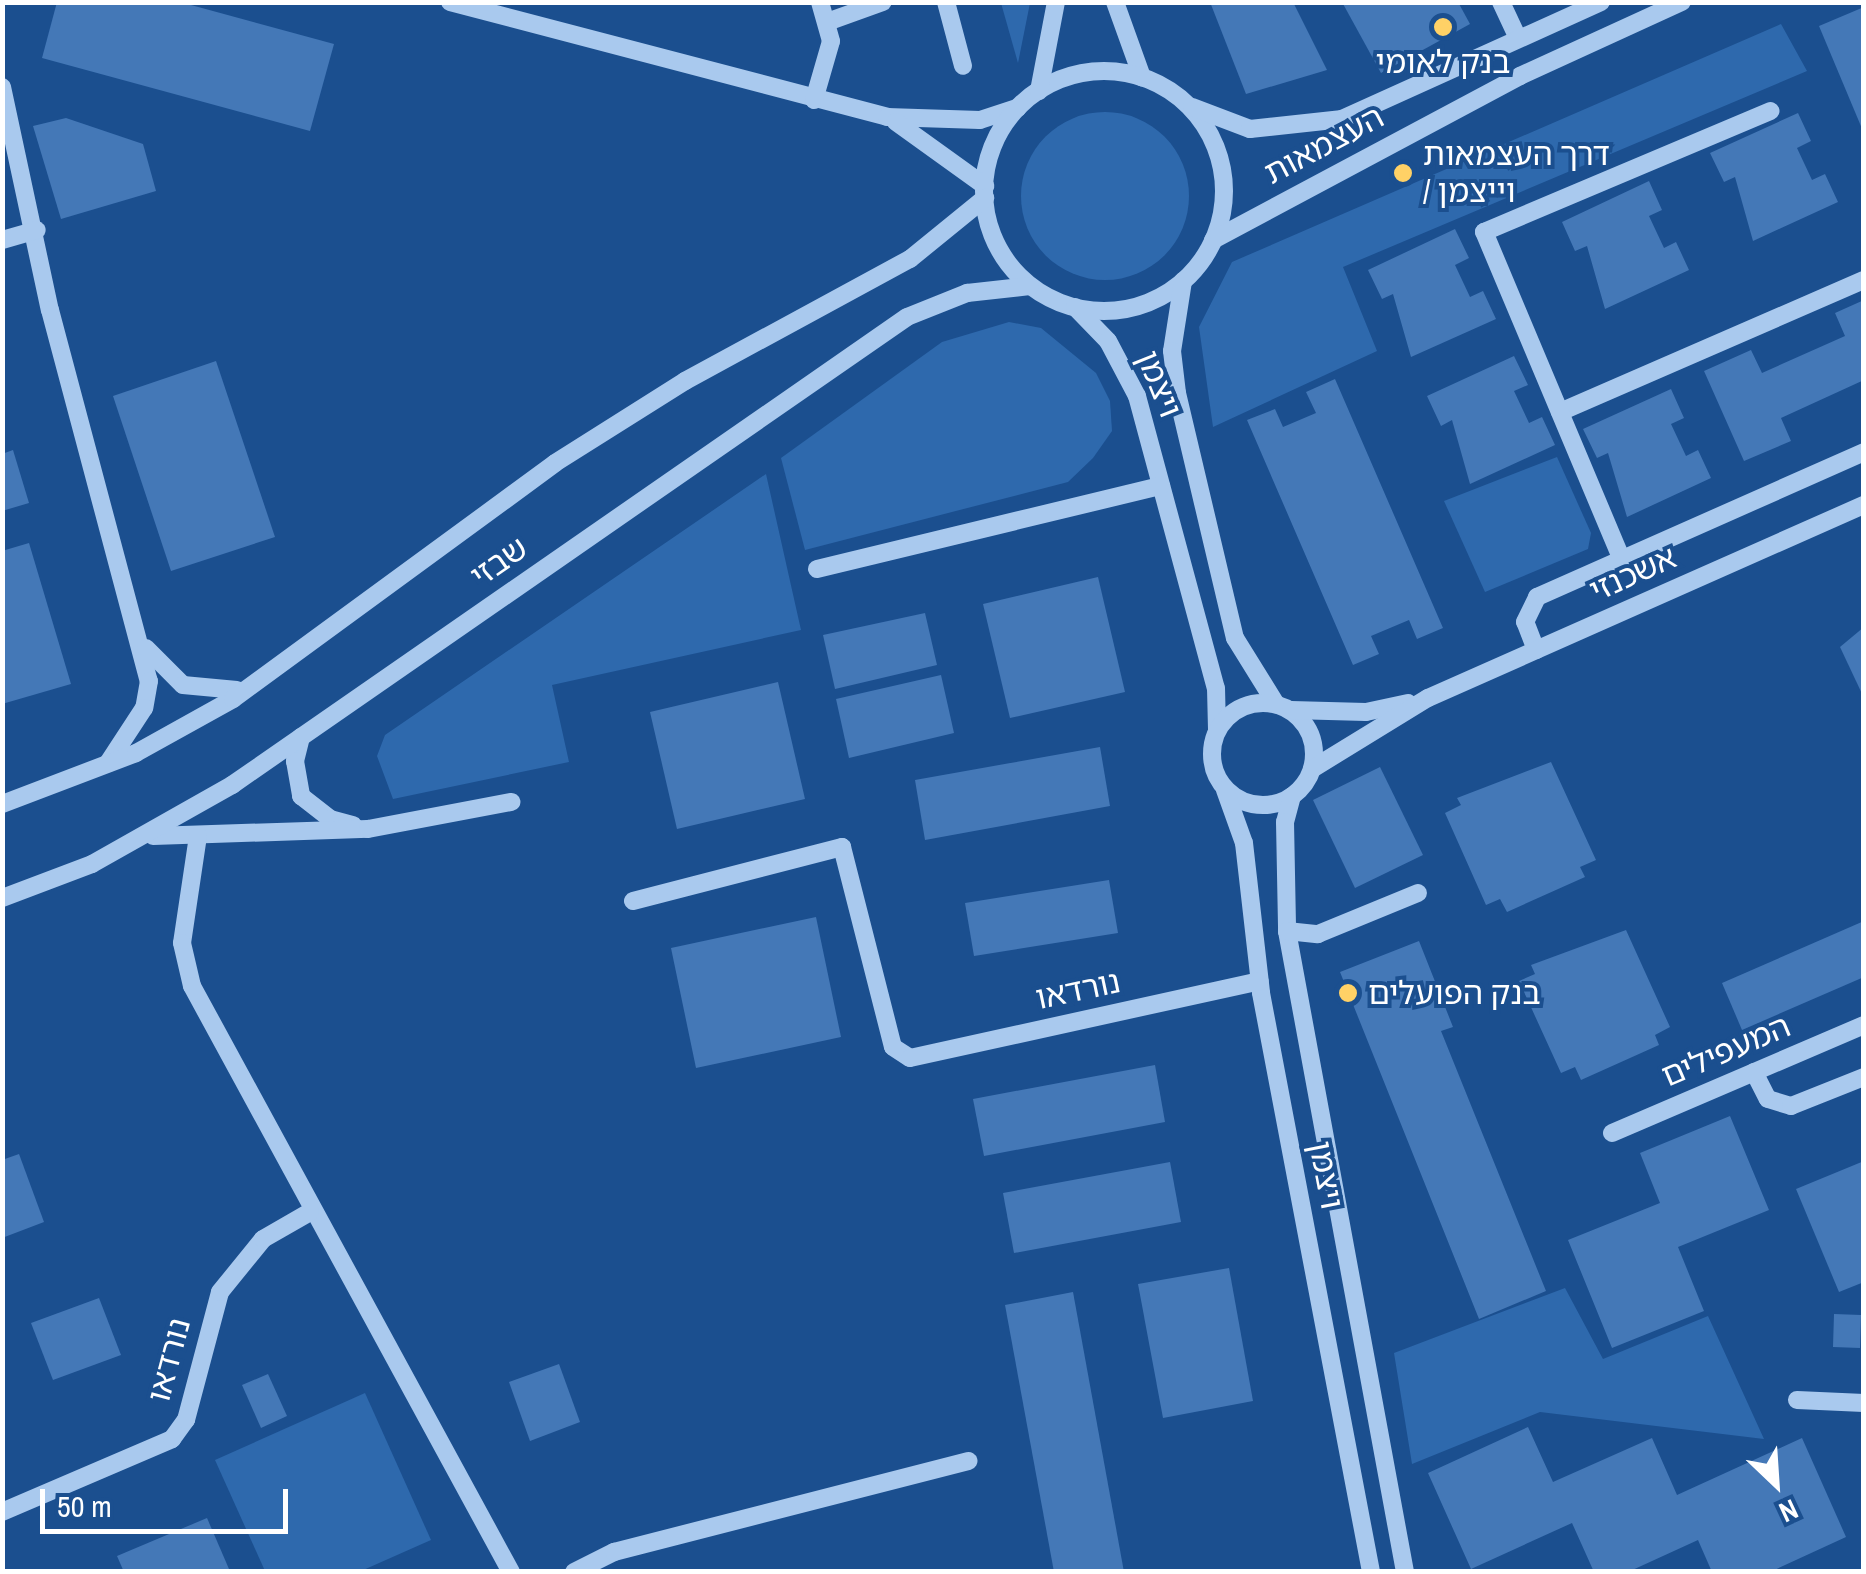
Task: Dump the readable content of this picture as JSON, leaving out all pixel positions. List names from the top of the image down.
{
  "streets": {
    "street": [
      "העצמאות",
      "ויצמן",
      "שבזי",
      "אשכנזי",
      "נורדאו",
      "המעפילים"
    ]
  },
  "crossings": [
    ["העצמאות", "ויצמן"],
    ["העצמאות", "שבזי"],
    ["ויצמן", "שבזי"],
    ["ויצמן", "אשכנזי"],
    ["ויצמן", "נורדאו"]
  ],
  "places": ["בנק לאומי", "דרך העצמאות / וייצמן", "בנק הפועלים"],
  "scale_bar": "50 m",
  "north": "bottom right"
}
